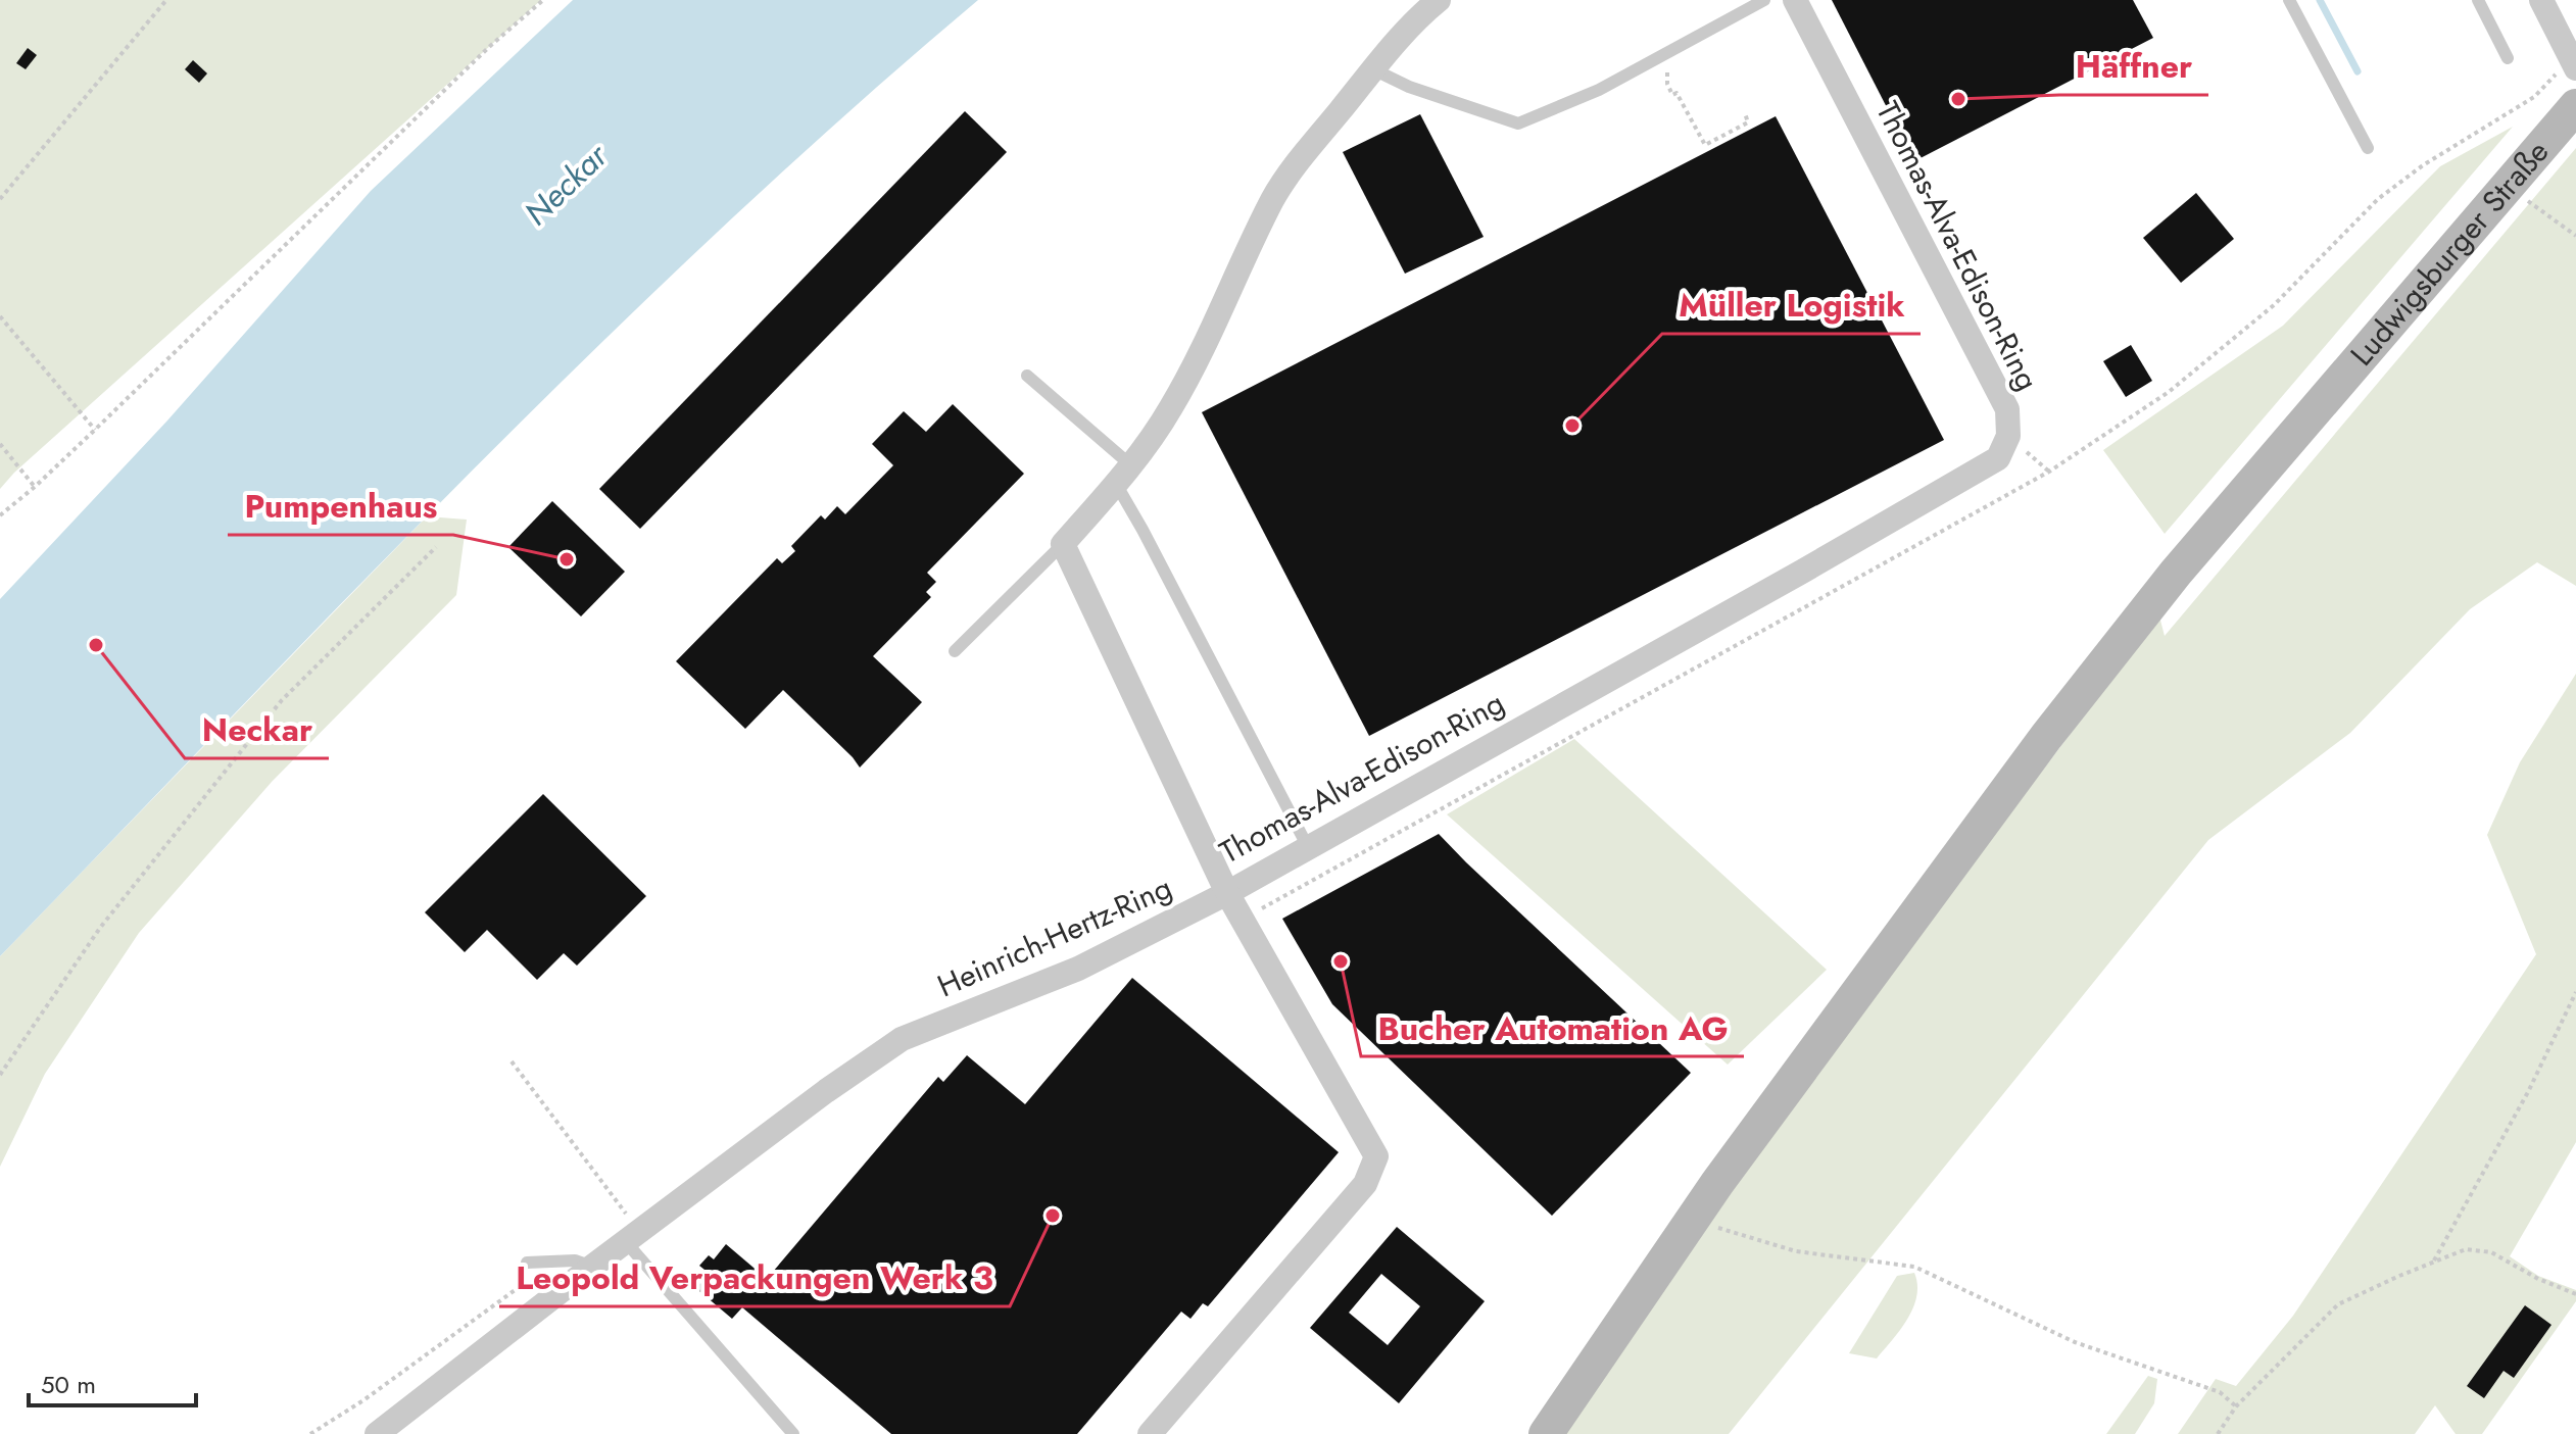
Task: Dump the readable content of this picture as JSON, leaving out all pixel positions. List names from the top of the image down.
{
  "streets": {
    "main road": ["Ludwigsburger Straße"],
    "street": ["Thomas-Alva-Edison-Ring", "Heinrich-Hertz-Ring"]
  },
  "crossings": [
    ["Thomas-Alva-Edison-Ring", "Heinrich-Hertz-Ring"]
  ],
  "water": ["Neckar"],
  "places": [
    "Häffner",
    "Müller Logistik",
    "Pumpenhaus",
    "Neckar",
    "Bucher Automation AG",
    "Leopold Verpackungen Werk 3"
  ],
  "scale_bar": "50 m"
}
